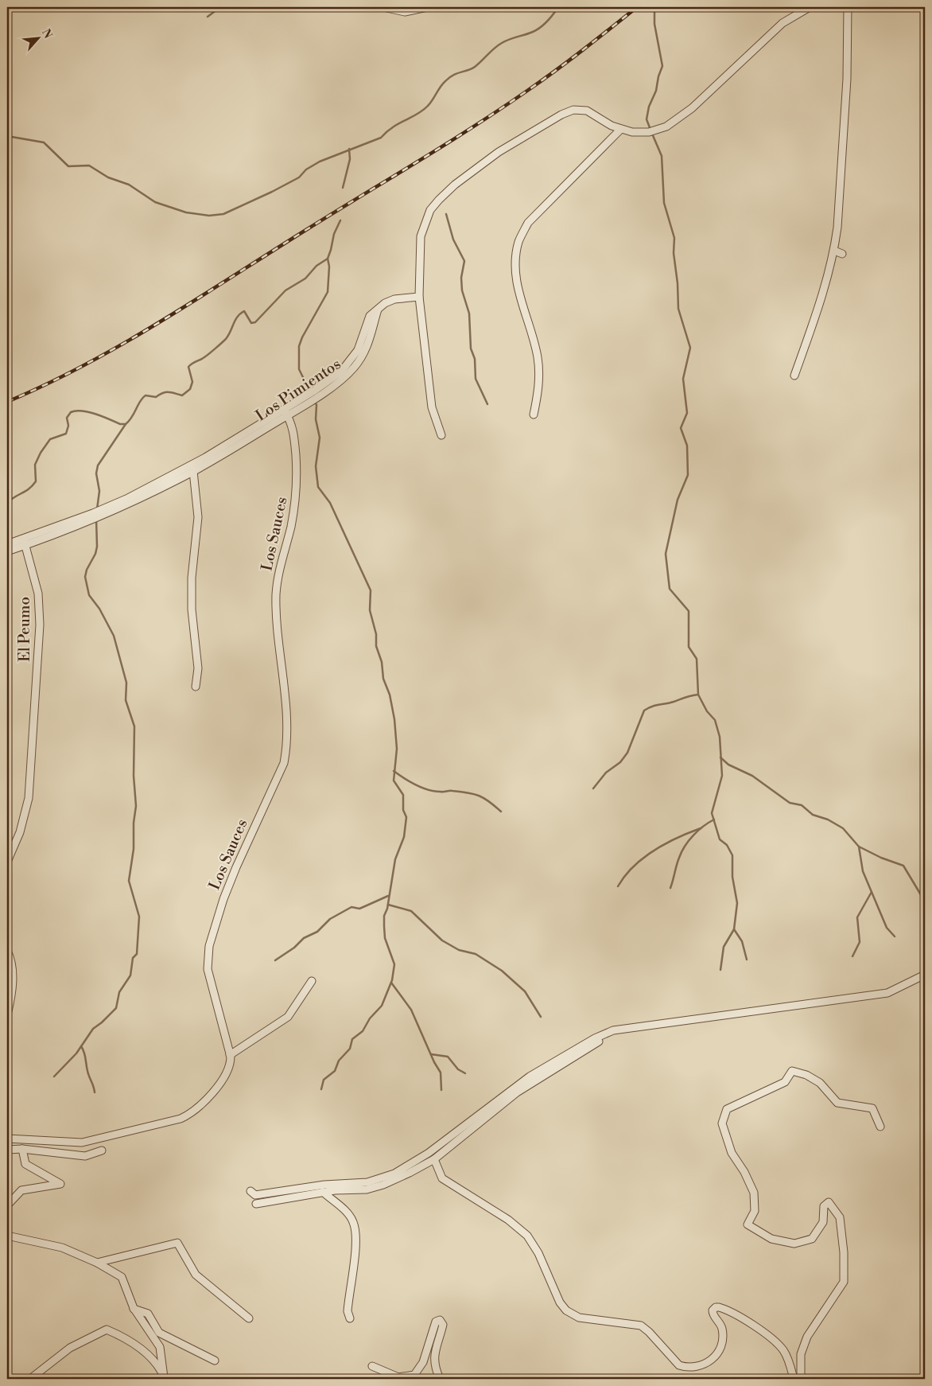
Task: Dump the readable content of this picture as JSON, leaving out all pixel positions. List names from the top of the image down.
{
  "streets": {
    "street": ["Los Pimientos", "Los Sauces", "El Peumo"]
  },
  "crossings": [
    ["Los Pimientos", "Los Sauces"],
    ["Los Pimientos", "El Peumo"]
  ],
  "north": "top right"
}
